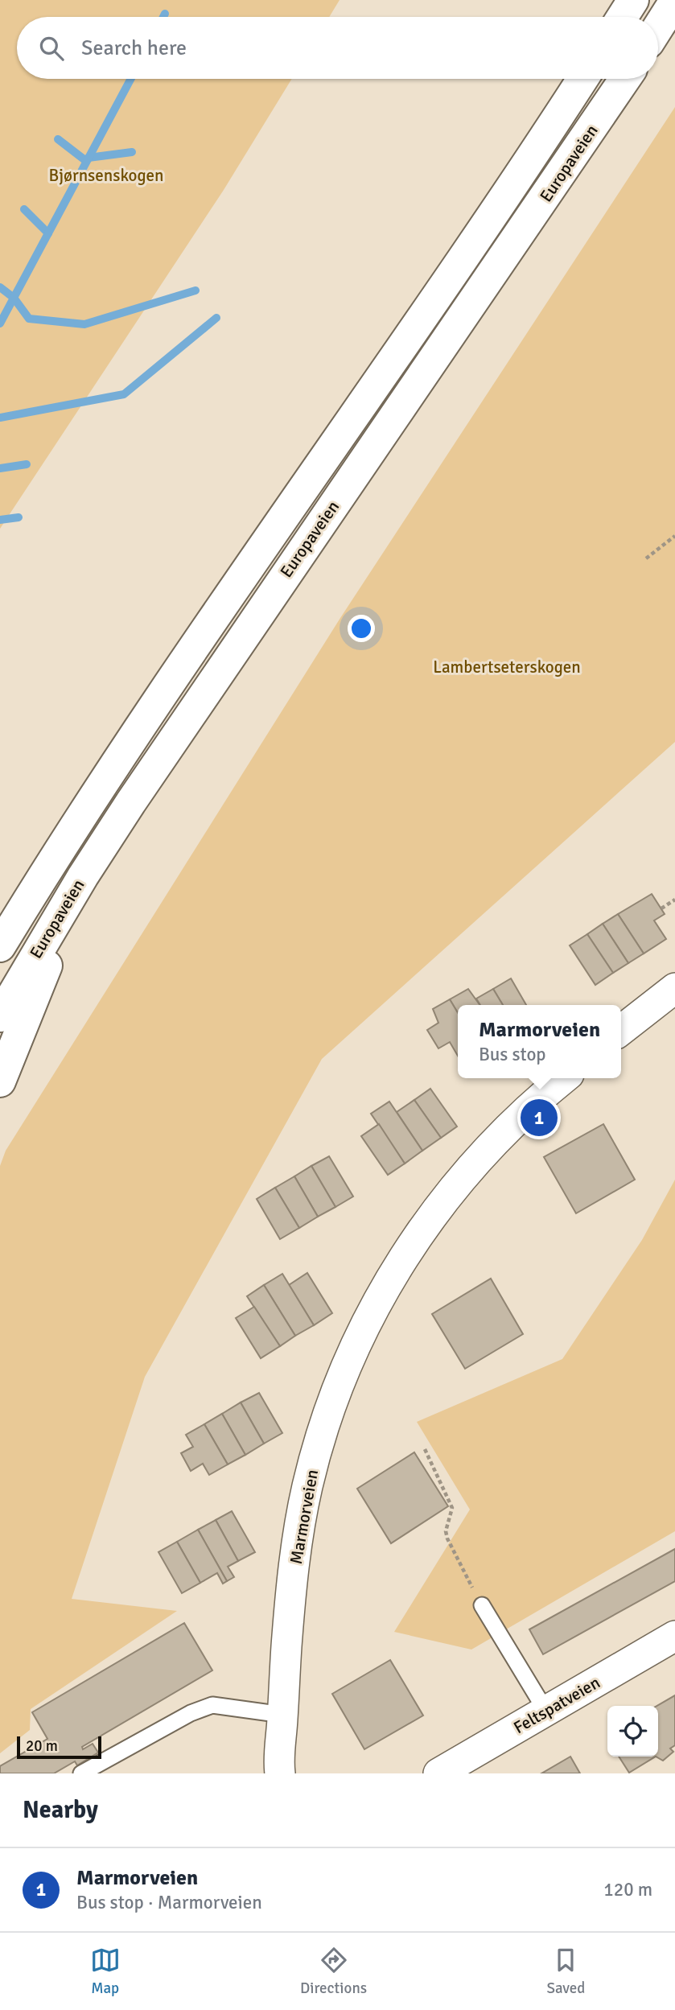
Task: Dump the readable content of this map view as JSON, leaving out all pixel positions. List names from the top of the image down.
{
  "streets": {
    "highway": ["Europaveien"],
    "street": ["Marmorveien", "Feltspatveien"]
  },
  "parks": ["Bjørnsenskogen", "Lambertseterskogen"],
  "scale_bar": "20 m",
  "page": {
    "search": "Search here",
    "popup": ["Marmorveien", "Bus stop"],
    "pins": "1",
    "scale": "20 m",
    "heading": "Nearby",
    "list": [
      {
        "mark": "1",
        "name": "Marmorveien",
        "note": "Bus stop · Marmorveien",
        "value": "120 m"
      }
    ],
    "nav": ["Map", "Directions", "Saved"]
  }
}
